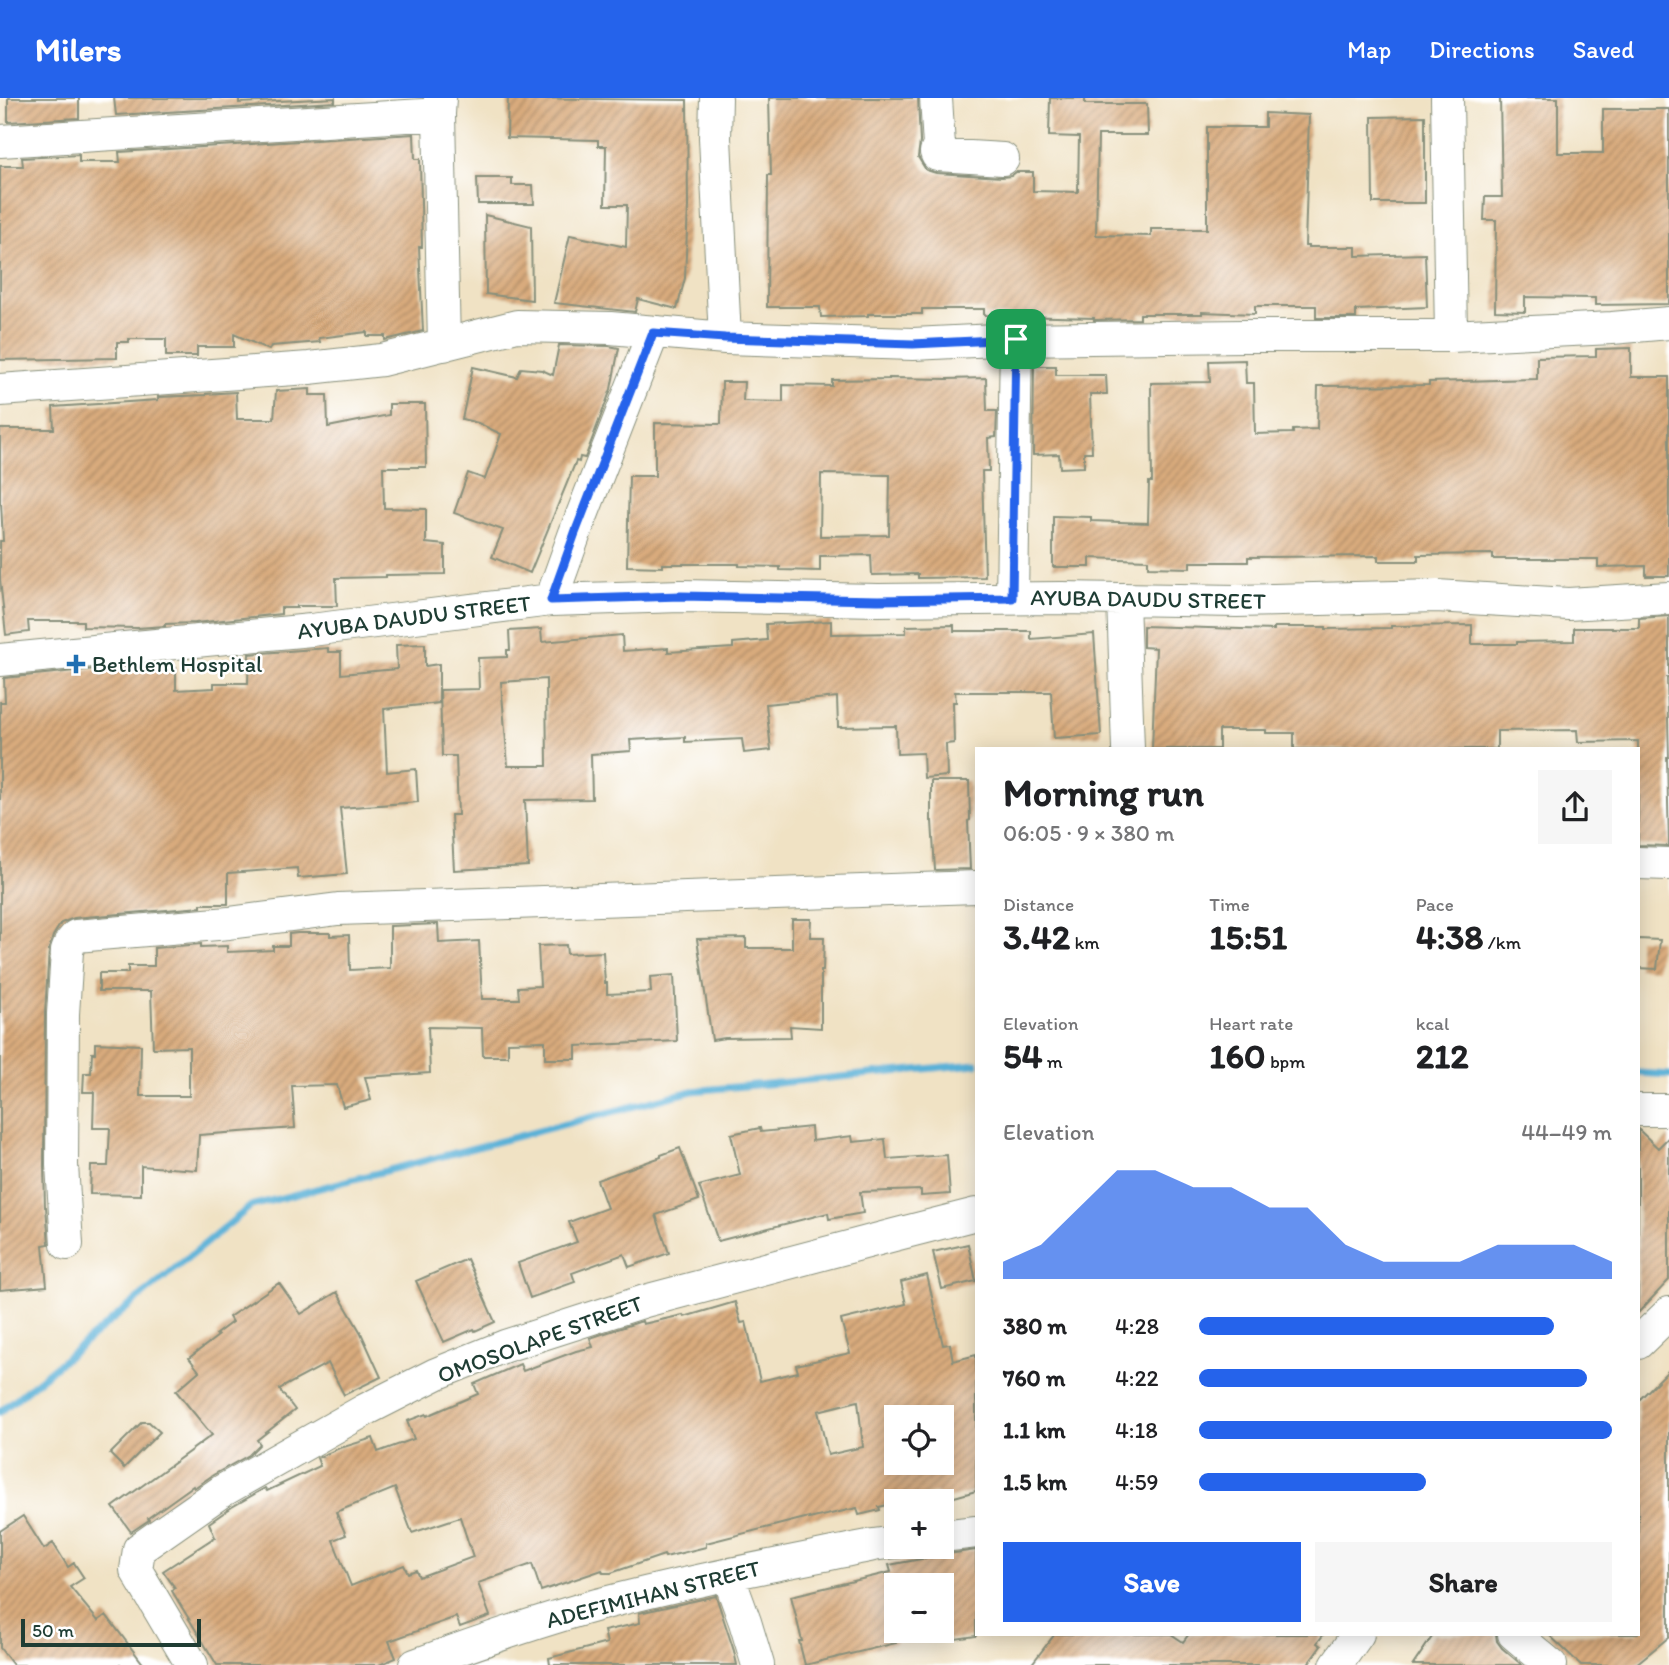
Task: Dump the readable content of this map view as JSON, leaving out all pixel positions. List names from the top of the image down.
{
  "streets": {
    "street": ["AYUBA DAUDU STREET", "OMOSOLAPE STREET", "ADEFIMIHAN STREET"]
  },
  "places": {
    "health": ["Bethlem Hospital"]
  },
  "scale_bar": "50 m",
  "page": {
    "header": "Milers",
    "nav": ["Map", "Directions", "Saved"],
    "heading": ["Morning run", "06:05 · 9 × 380 m"],
    "stats": [
      ["Distance", "3.42 km"],
      ["Time", "15:51"],
      ["Pace", "4:38 /km"],
      ["Elevation", "54 m"],
      ["Heart rate", "160 bpm"],
      ["kcal", "212"]
    ],
    "chart": ["Elevation", "44–49 m"],
    "list": [
      {
        "name": "380 m",
        "note": "4:28"
      },
      {
        "name": "760 m",
        "note": "4:22"
      },
      {
        "name": "1.1 km",
        "note": "4:18"
      },
      {
        "name": "1.5 km",
        "note": "4:59"
      }
    ],
    "map_buttons": ["+", "−"],
    "buttons": ["Save", "Share"],
    "scale": "50 m"
  }
}
